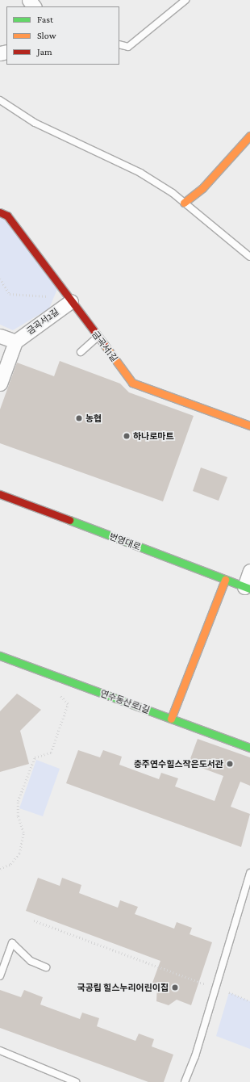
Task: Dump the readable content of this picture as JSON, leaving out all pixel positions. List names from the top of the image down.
{
  "streets": {
    "street": [
      "금곡서2길",
      "금곡서1길",
      "번영대로",
      "연수동산로1길"
    ]
  },
  "crossings": [
    ["금곡서2길", "금곡서1길"]
  ],
  "places": [
    "농협",
    "하나로마트",
    "충주연수힐스작은도서관",
    "국공립 힐스누리어린이집"
  ],
  "legend": ["Fast", "Slow", "Jam"]
}
